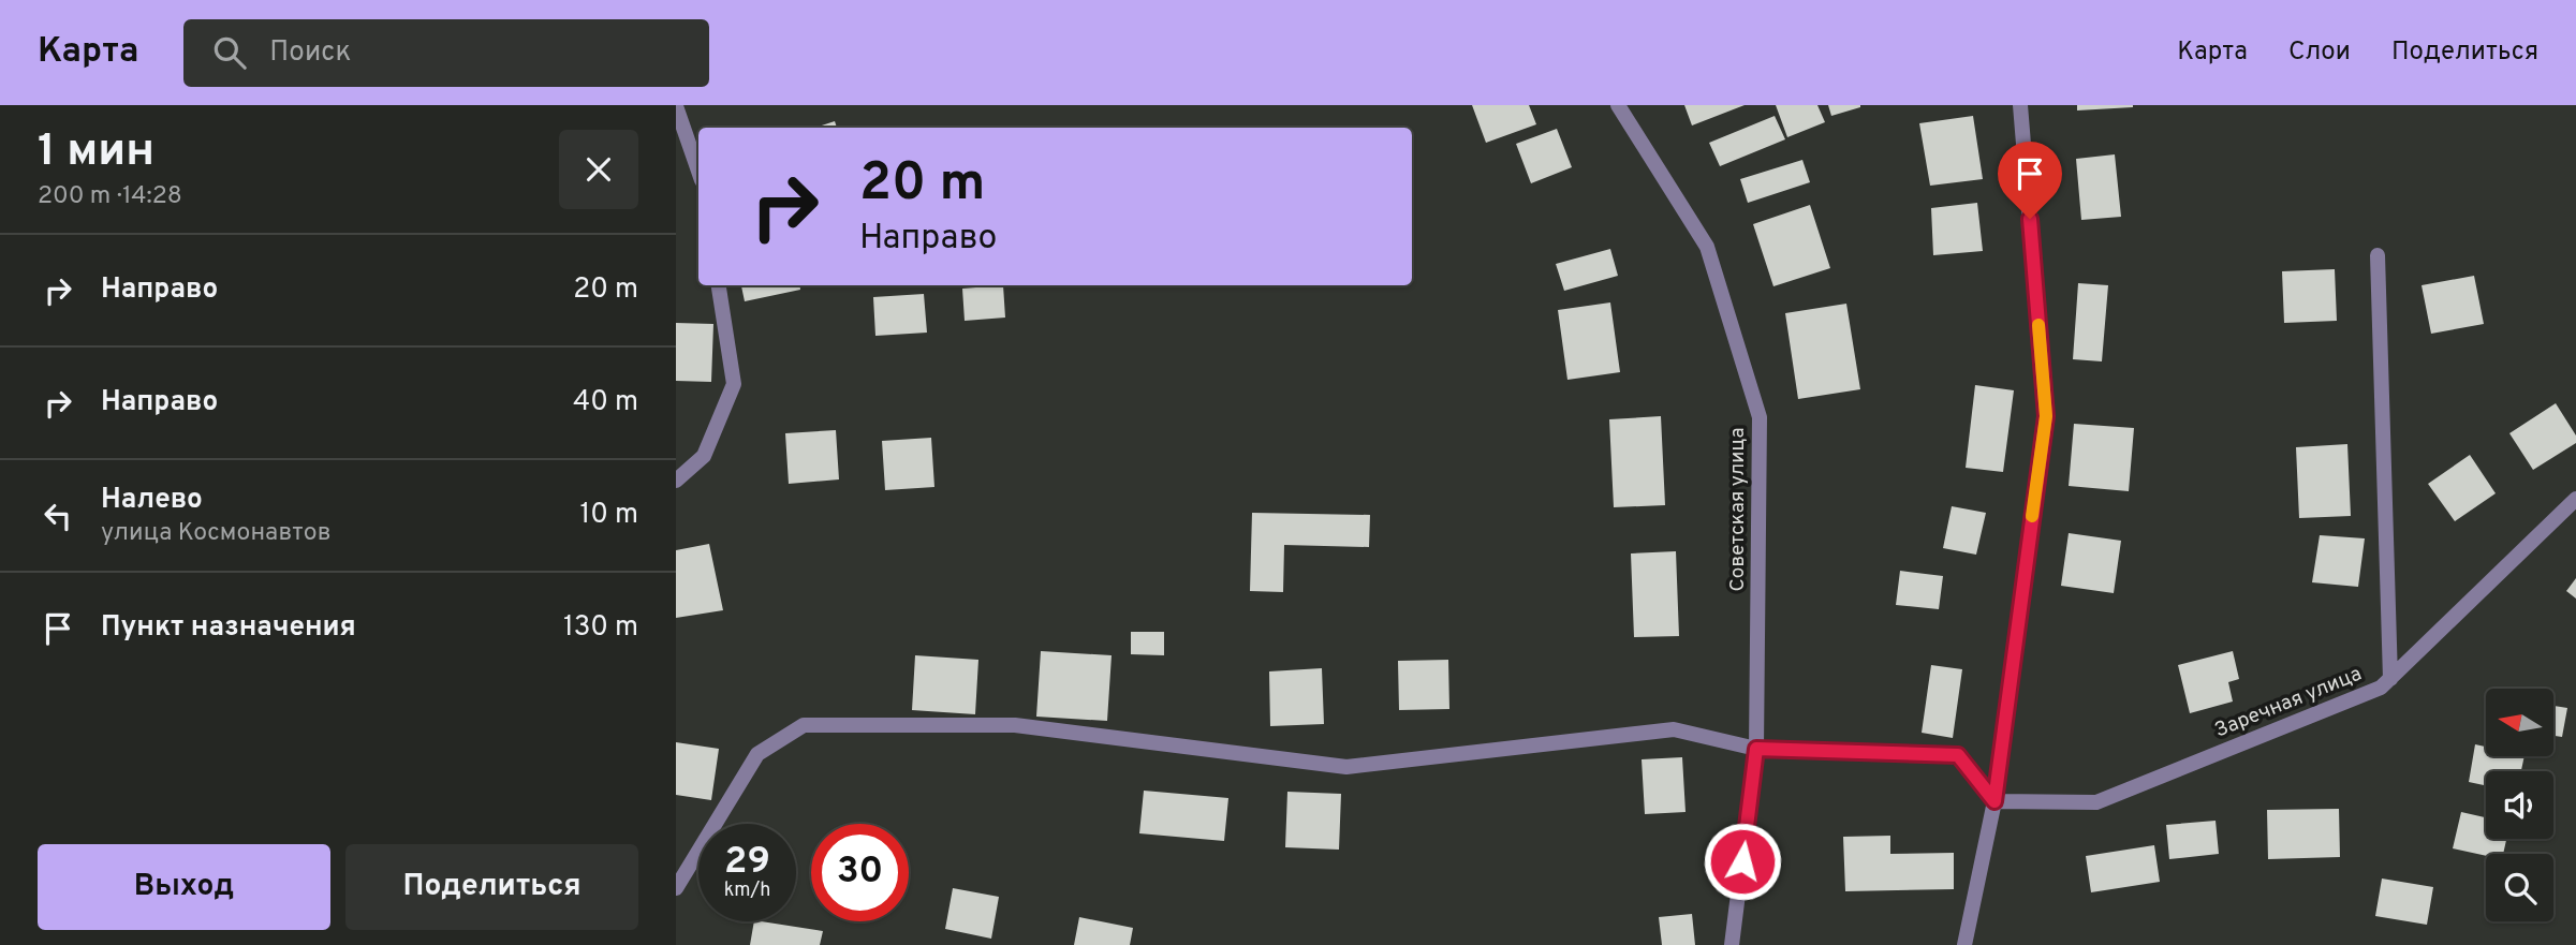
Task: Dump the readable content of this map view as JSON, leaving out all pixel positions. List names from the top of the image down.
{
  "streets": {
    "street": ["Советская улица", "Заречная улица"]
  },
  "north": "left",
  "page": {
    "header": "Карта",
    "search": "Поиск",
    "nav": ["Карта", "Слои", "Поделиться"],
    "heading": ["1 мин", "200 m · 14:28"],
    "turn": ["20 m", "Направо"],
    "list": [
      {
        "name": "Направо",
        "value": "20 m"
      },
      {
        "name": "Направо",
        "value": "40 m"
      },
      {
        "name": "Налево",
        "note": "улица Космонавтов",
        "value": "10 m"
      },
      {
        "name": "Пункт назначения",
        "value": "130 m"
      }
    ],
    "speed": "29 km/h",
    "limit": "30",
    "buttons": ["Выход", "Поделиться"]
  }
}
